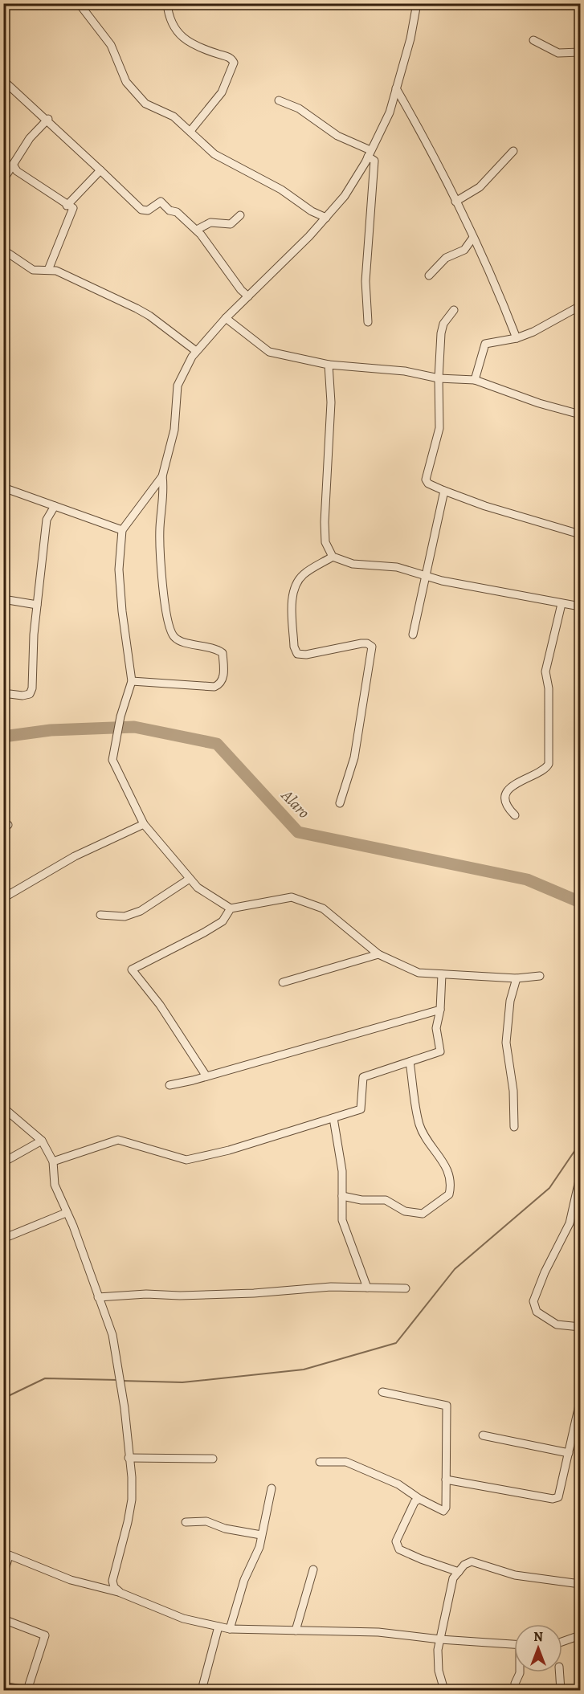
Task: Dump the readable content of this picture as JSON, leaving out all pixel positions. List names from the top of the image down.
{
  "water": ["Alaro"],
  "north": "top"
}
